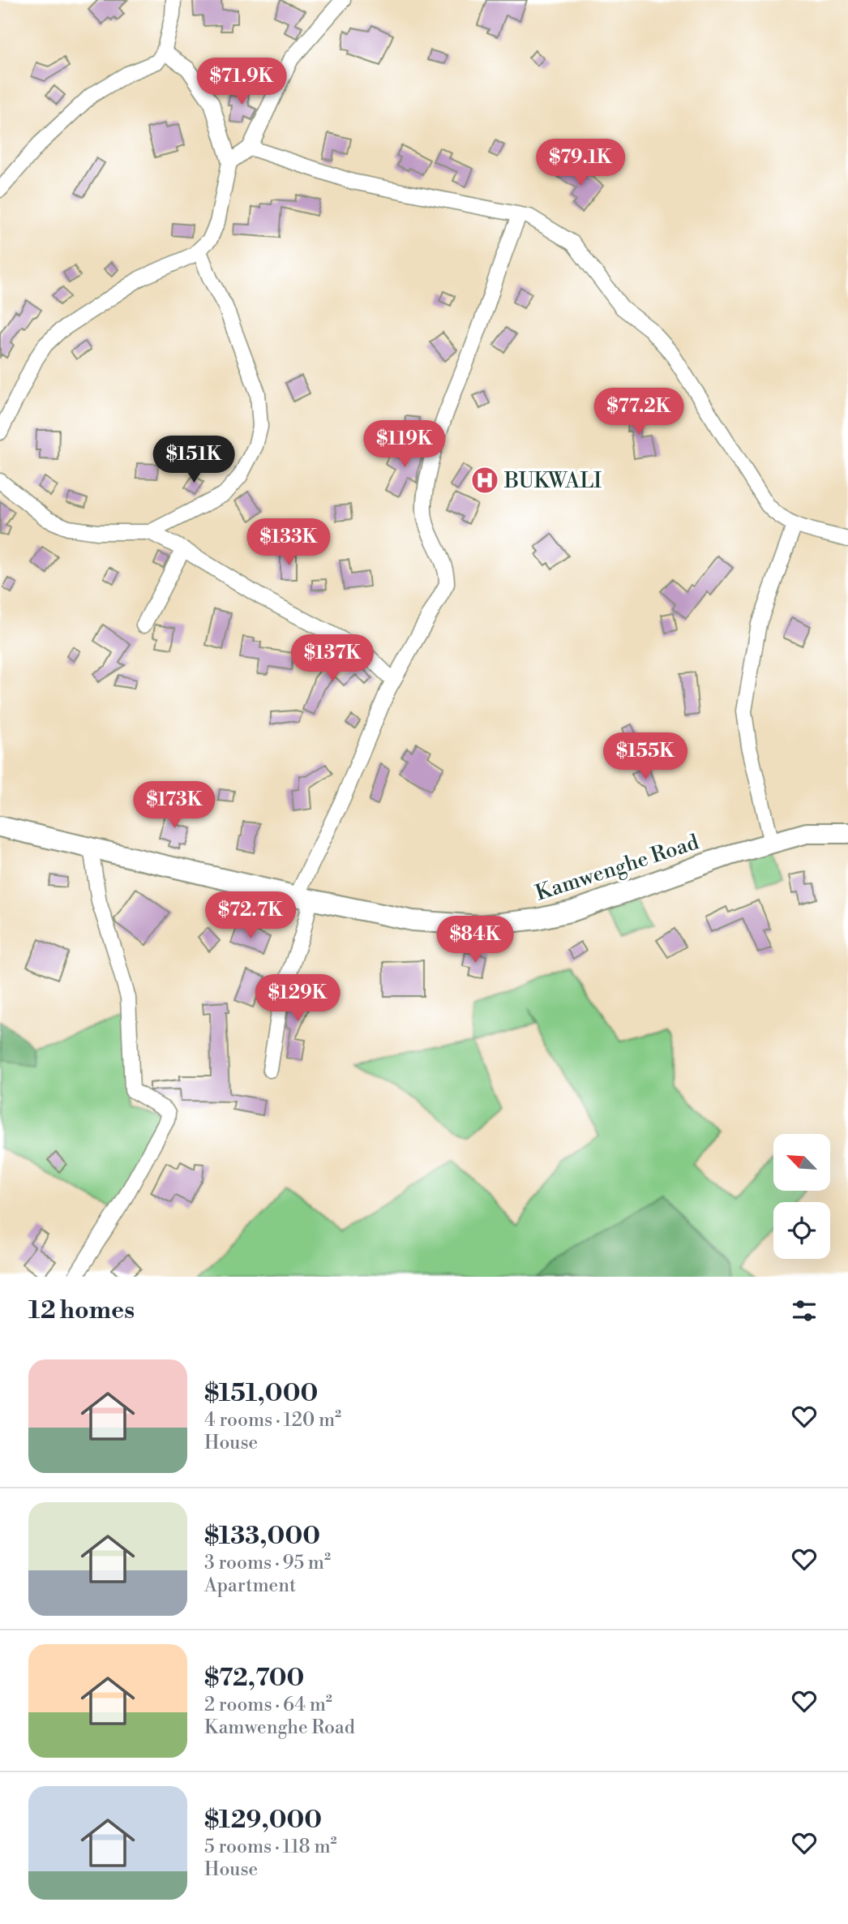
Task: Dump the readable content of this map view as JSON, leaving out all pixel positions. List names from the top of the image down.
{
  "streets": {
    "main road": ["Kamwenghe Road"]
  },
  "places": {
    "hospital": ["BUKWALI"]
  },
  "north": "top left",
  "page": {
    "price": [
      "$71.9K",
      "$79.1K",
      "$77.2K",
      "$119K",
      "$151K",
      "$133K",
      "$137K",
      "$155K",
      "$173K",
      "$72.7K",
      "$84K",
      "$129K"
    ],
    "heading": "12 homes",
    "list": [
      {
        "name": "$151,000",
        "note": "4 rooms · 120 m² · House"
      },
      {
        "name": "$133,000",
        "note": "3 rooms · 95 m² · Apartment"
      },
      {
        "name": "$72,700",
        "note": "2 rooms · 64 m² · Kamwenghe Road"
      },
      {
        "name": "$129,000",
        "note": "5 rooms · 118 m² · House"
      }
    ]
  }
}
